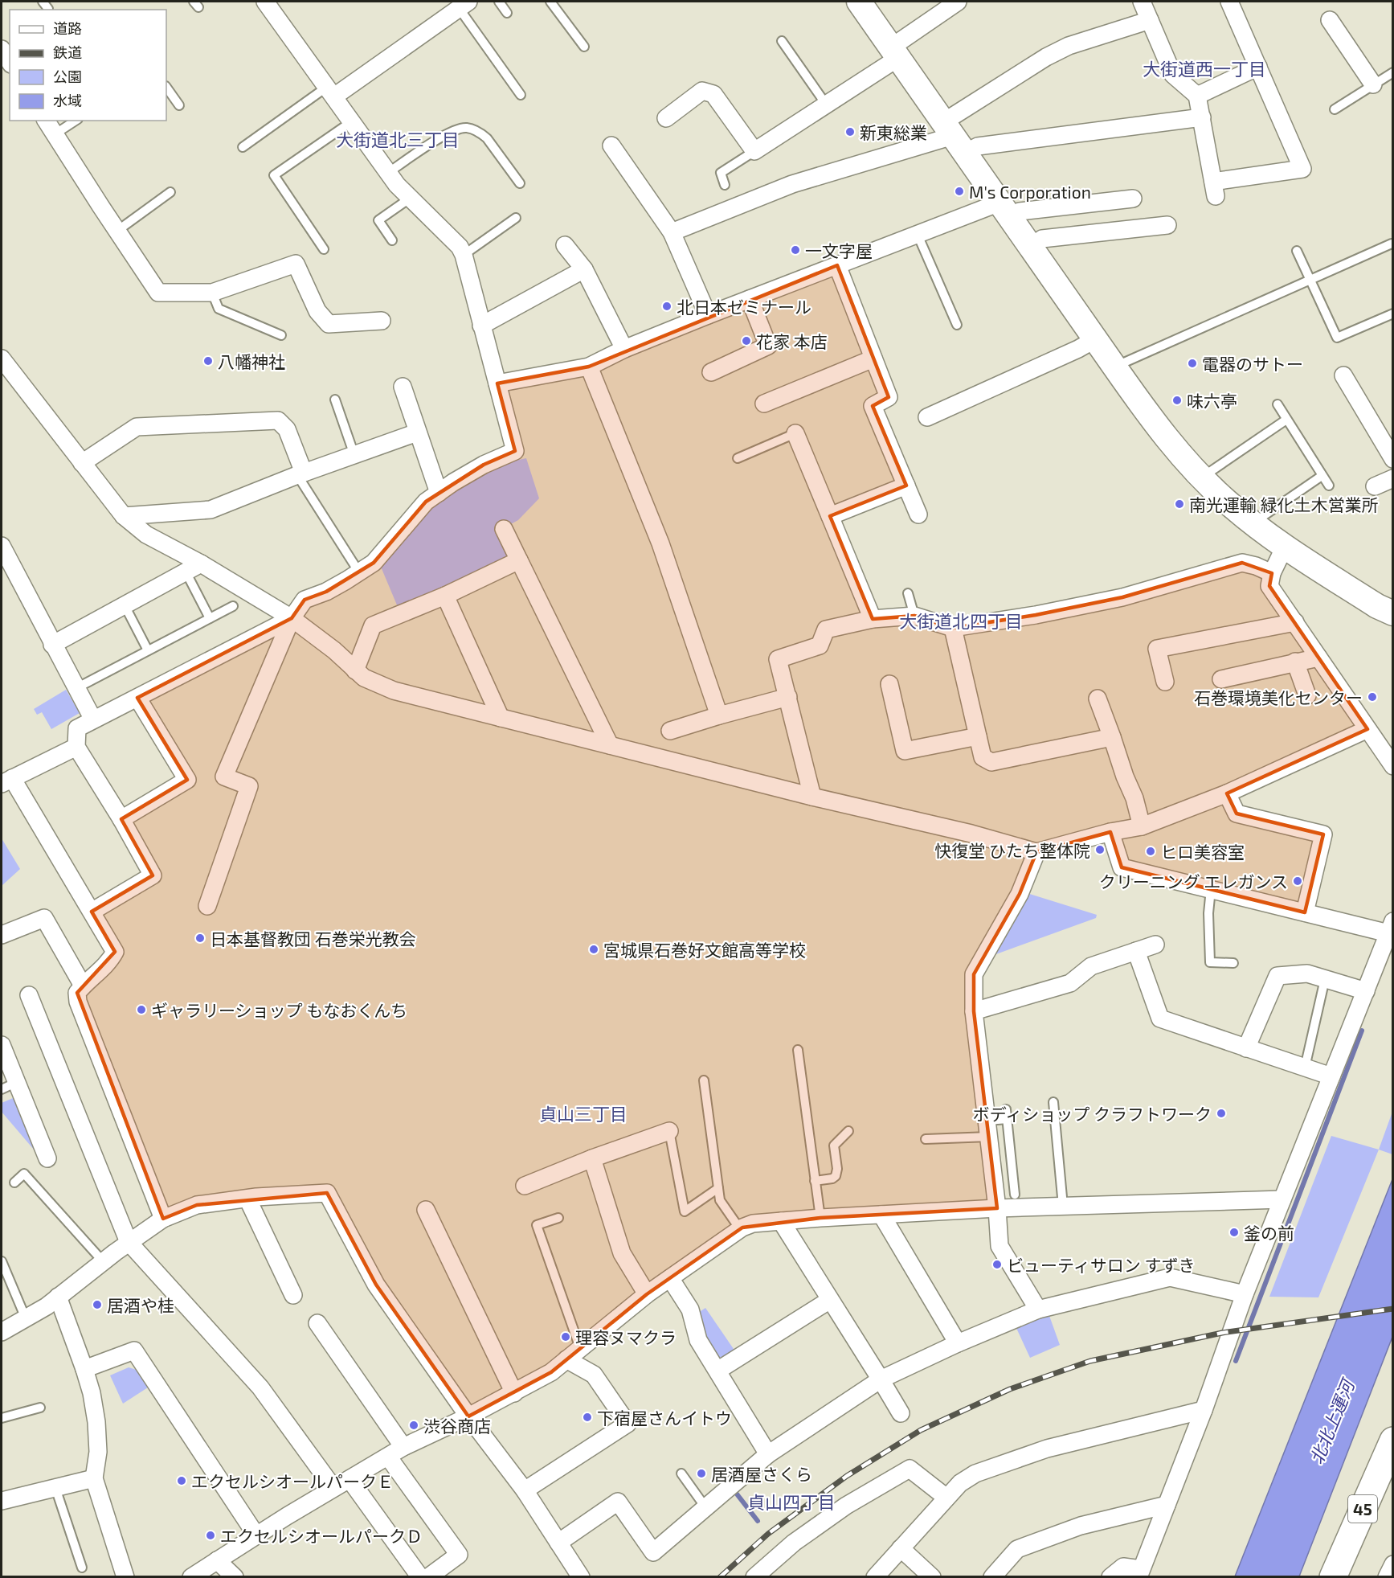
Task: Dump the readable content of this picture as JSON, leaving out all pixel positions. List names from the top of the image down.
{
  "streets": {
    "highway": ["45"]
  },
  "districts": [
    "大街道西一丁目",
    "大街道北三丁目",
    "大街道北四丁目",
    "貞山三丁目",
    "貞山四丁目"
  ],
  "water": ["北北上運河"],
  "places": [
    "新東総業",
    "M's Corporation",
    "一文字屋",
    "北日本ゼミナール",
    "花家 本店",
    "八幡神社",
    "電器のサトー",
    "味六亭",
    "南光運輸 緑化土木営業所",
    "石巻環境美化センター",
    "快復堂 ひたち整体院",
    "ヒロ美容室",
    "クリーニング エレガンス",
    "日本基督教団 石巻栄光教会",
    "宮城県石巻好文館高等学校",
    "ギャラリーショップ もなおくんち",
    "ボディショップ クラフトワーク",
    "釜の前",
    "ビューティサロン すずき",
    "居酒や桂",
    "理容ヌマクラ",
    "下宿屋さんイトウ",
    "渋谷商店",
    "居酒屋さくら",
    "エクセルシオールパークＥ",
    "エクセルシオールパークＤ"
  ],
  "legend": [
    "道路",
    "鉄道",
    "公園",
    "水域"
  ]
}
